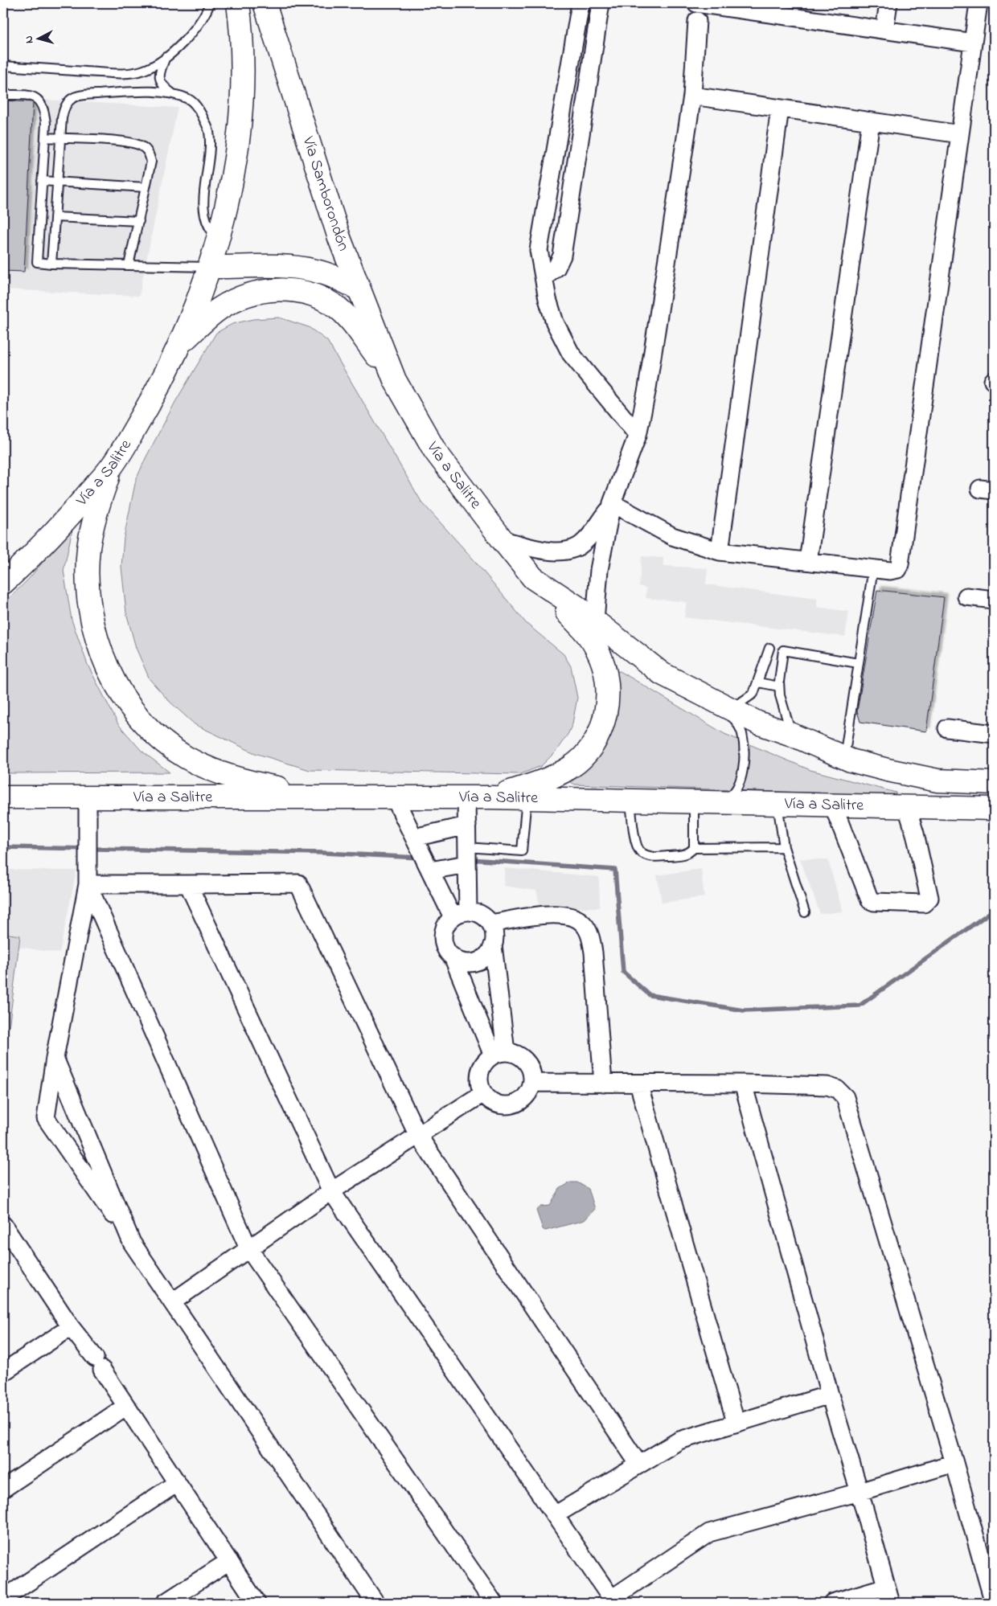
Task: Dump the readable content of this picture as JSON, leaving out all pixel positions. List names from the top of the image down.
{
  "streets": {
    "main road": ["Vía Samborondón", "Vía a Salitre"]
  },
  "crossings": [
    ["Vía Samborondón", "Vía a Salitre"]
  ],
  "north": "left"
}
